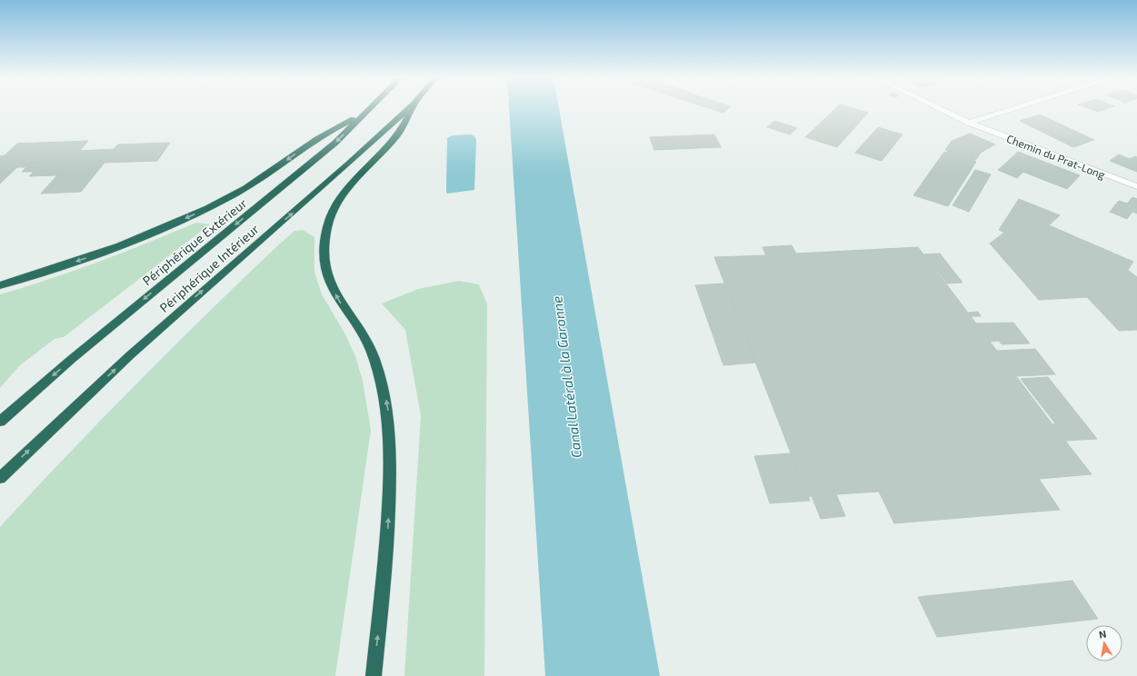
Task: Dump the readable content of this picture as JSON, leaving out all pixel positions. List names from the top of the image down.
{
  "streets": {
    "highway": ["Périphérique Extérieur", "Périphérique Intérieur"],
    "street": ["Chemin du Prat-Long"]
  },
  "water": ["Canal Latéral à la Garonne"],
  "north": "top"
}
